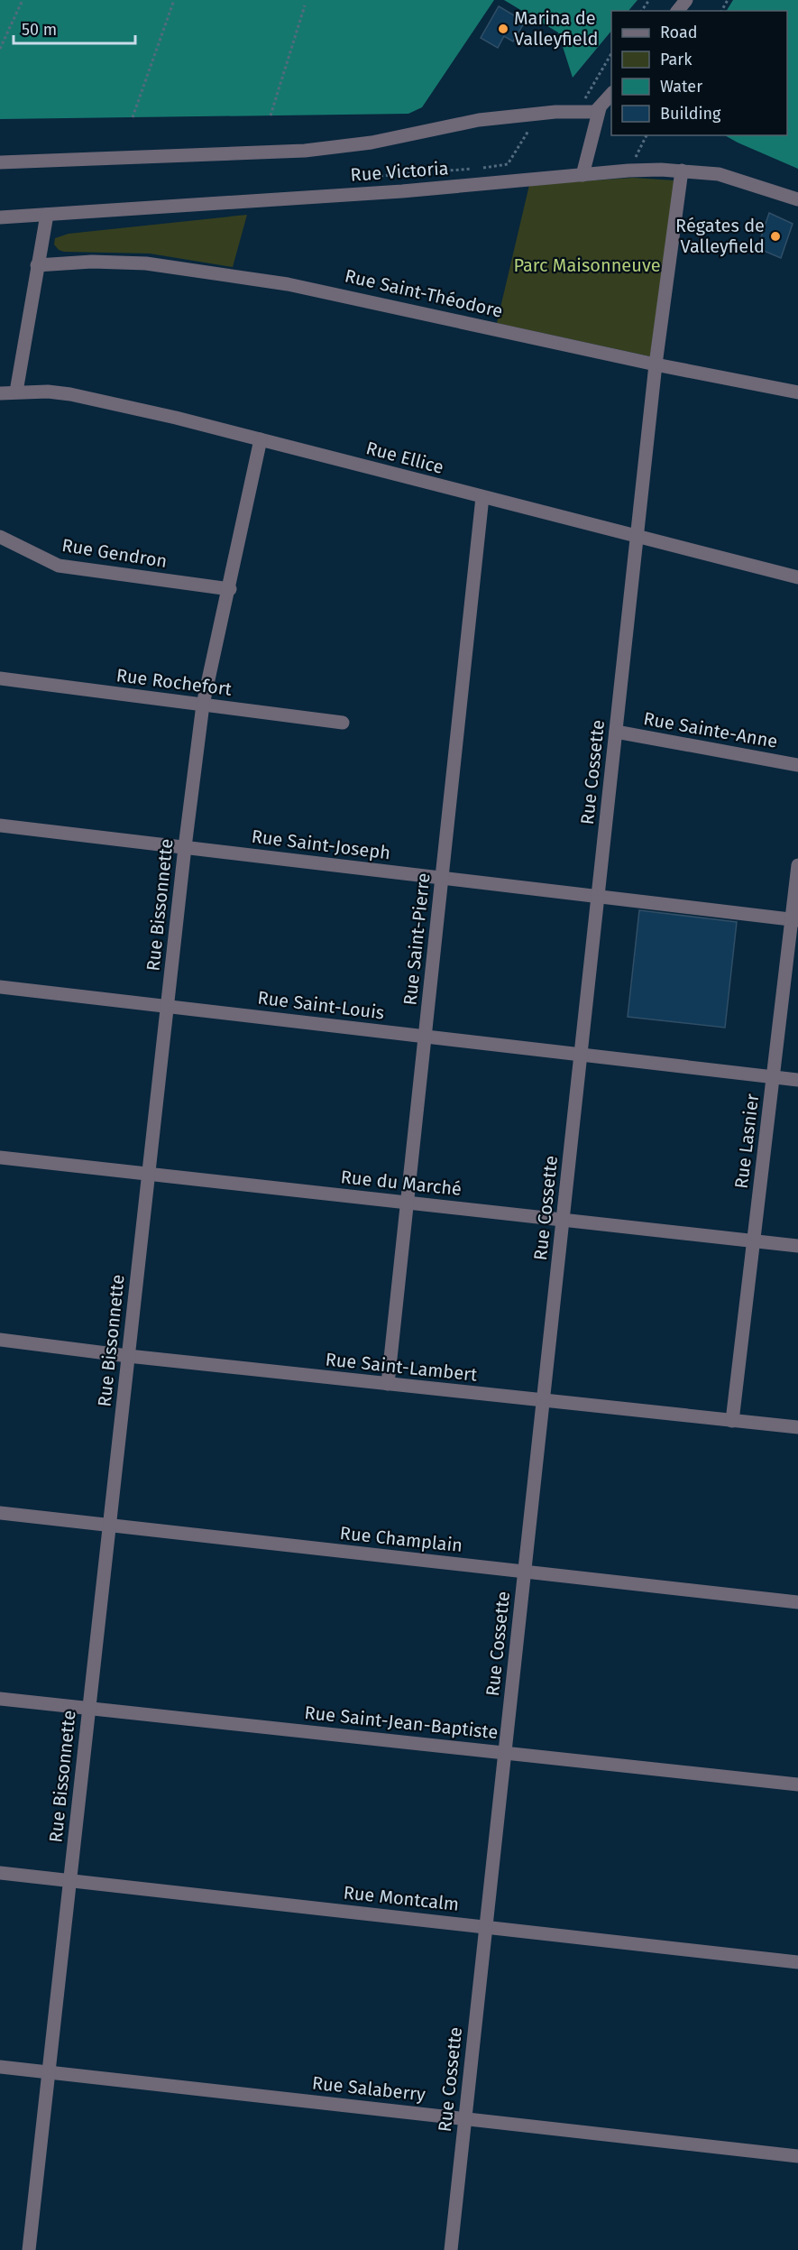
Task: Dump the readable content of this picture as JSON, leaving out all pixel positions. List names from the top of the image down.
{
  "streets": {
    "street": [
      "Rue Victoria",
      "Rue Saint-Théodore",
      "Rue Ellice",
      "Rue Gendron",
      "Rue Rochefort",
      "Rue Sainte-Anne",
      "Rue Cossette",
      "Rue Saint-Joseph",
      "Rue Bissonnette",
      "Rue Saint-Pierre",
      "Rue Saint-Louis",
      "Rue Lasnier",
      "Rue du Marché",
      "Rue Saint-Lambert",
      "Rue Champlain",
      "Rue Saint-Jean-Baptiste",
      "Rue Montcalm",
      "Rue Salaberry"
    ]
  },
  "crossings": [
    ["Rue Victoria", "Rue Cossette"],
    ["Rue Saint-Théodore", "Rue Cossette"],
    ["Rue Ellice", "Rue Cossette"],
    ["Rue Ellice", "Rue Bissonnette"],
    ["Rue Ellice", "Rue Saint-Pierre"],
    ["Rue Gendron", "Rue Bissonnette"],
    ["Rue Rochefort", "Rue Bissonnette"],
    ["Rue Sainte-Anne", "Rue Cossette"],
    ["Rue Cossette", "Rue Saint-Joseph"],
    ["Rue Cossette", "Rue Saint-Louis"],
    ["Rue Cossette", "Rue du Marché"],
    ["Rue Cossette", "Rue Saint-Lambert"],
    ["Rue Cossette", "Rue Champlain"],
    ["Rue Cossette", "Rue Saint-Jean-Baptiste"],
    ["Rue Cossette", "Rue Montcalm"],
    ["Rue Cossette", "Rue Salaberry"],
    ["Rue Saint-Joseph", "Rue Bissonnette"],
    ["Rue Saint-Joseph", "Rue Saint-Pierre"],
    ["Rue Saint-Joseph", "Rue Lasnier"],
    ["Rue Bissonnette", "Rue Saint-Louis"],
    ["Rue Bissonnette", "Rue du Marché"],
    ["Rue Bissonnette", "Rue Saint-Lambert"],
    ["Rue Bissonnette", "Rue Champlain"],
    ["Rue Bissonnette", "Rue Saint-Jean-Baptiste"],
    ["Rue Bissonnette", "Rue Montcalm"],
    ["Rue Bissonnette", "Rue Salaberry"],
    ["Rue Saint-Pierre", "Rue Saint-Louis"],
    ["Rue Saint-Pierre", "Rue du Marché"],
    ["Rue Saint-Pierre", "Rue Saint-Lambert"],
    ["Rue Saint-Louis", "Rue Lasnier"],
    ["Rue Lasnier", "Rue du Marché"],
    ["Rue Lasnier", "Rue Saint-Lambert"]
  ],
  "parks": ["Parc Maisonneuve"],
  "places": ["Marina de Valleyfield", "Régates de Valleyfield"],
  "legend": [
    "Road",
    "Park",
    "Water",
    "Building"
  ],
  "scale_bar": "50 m"
}
